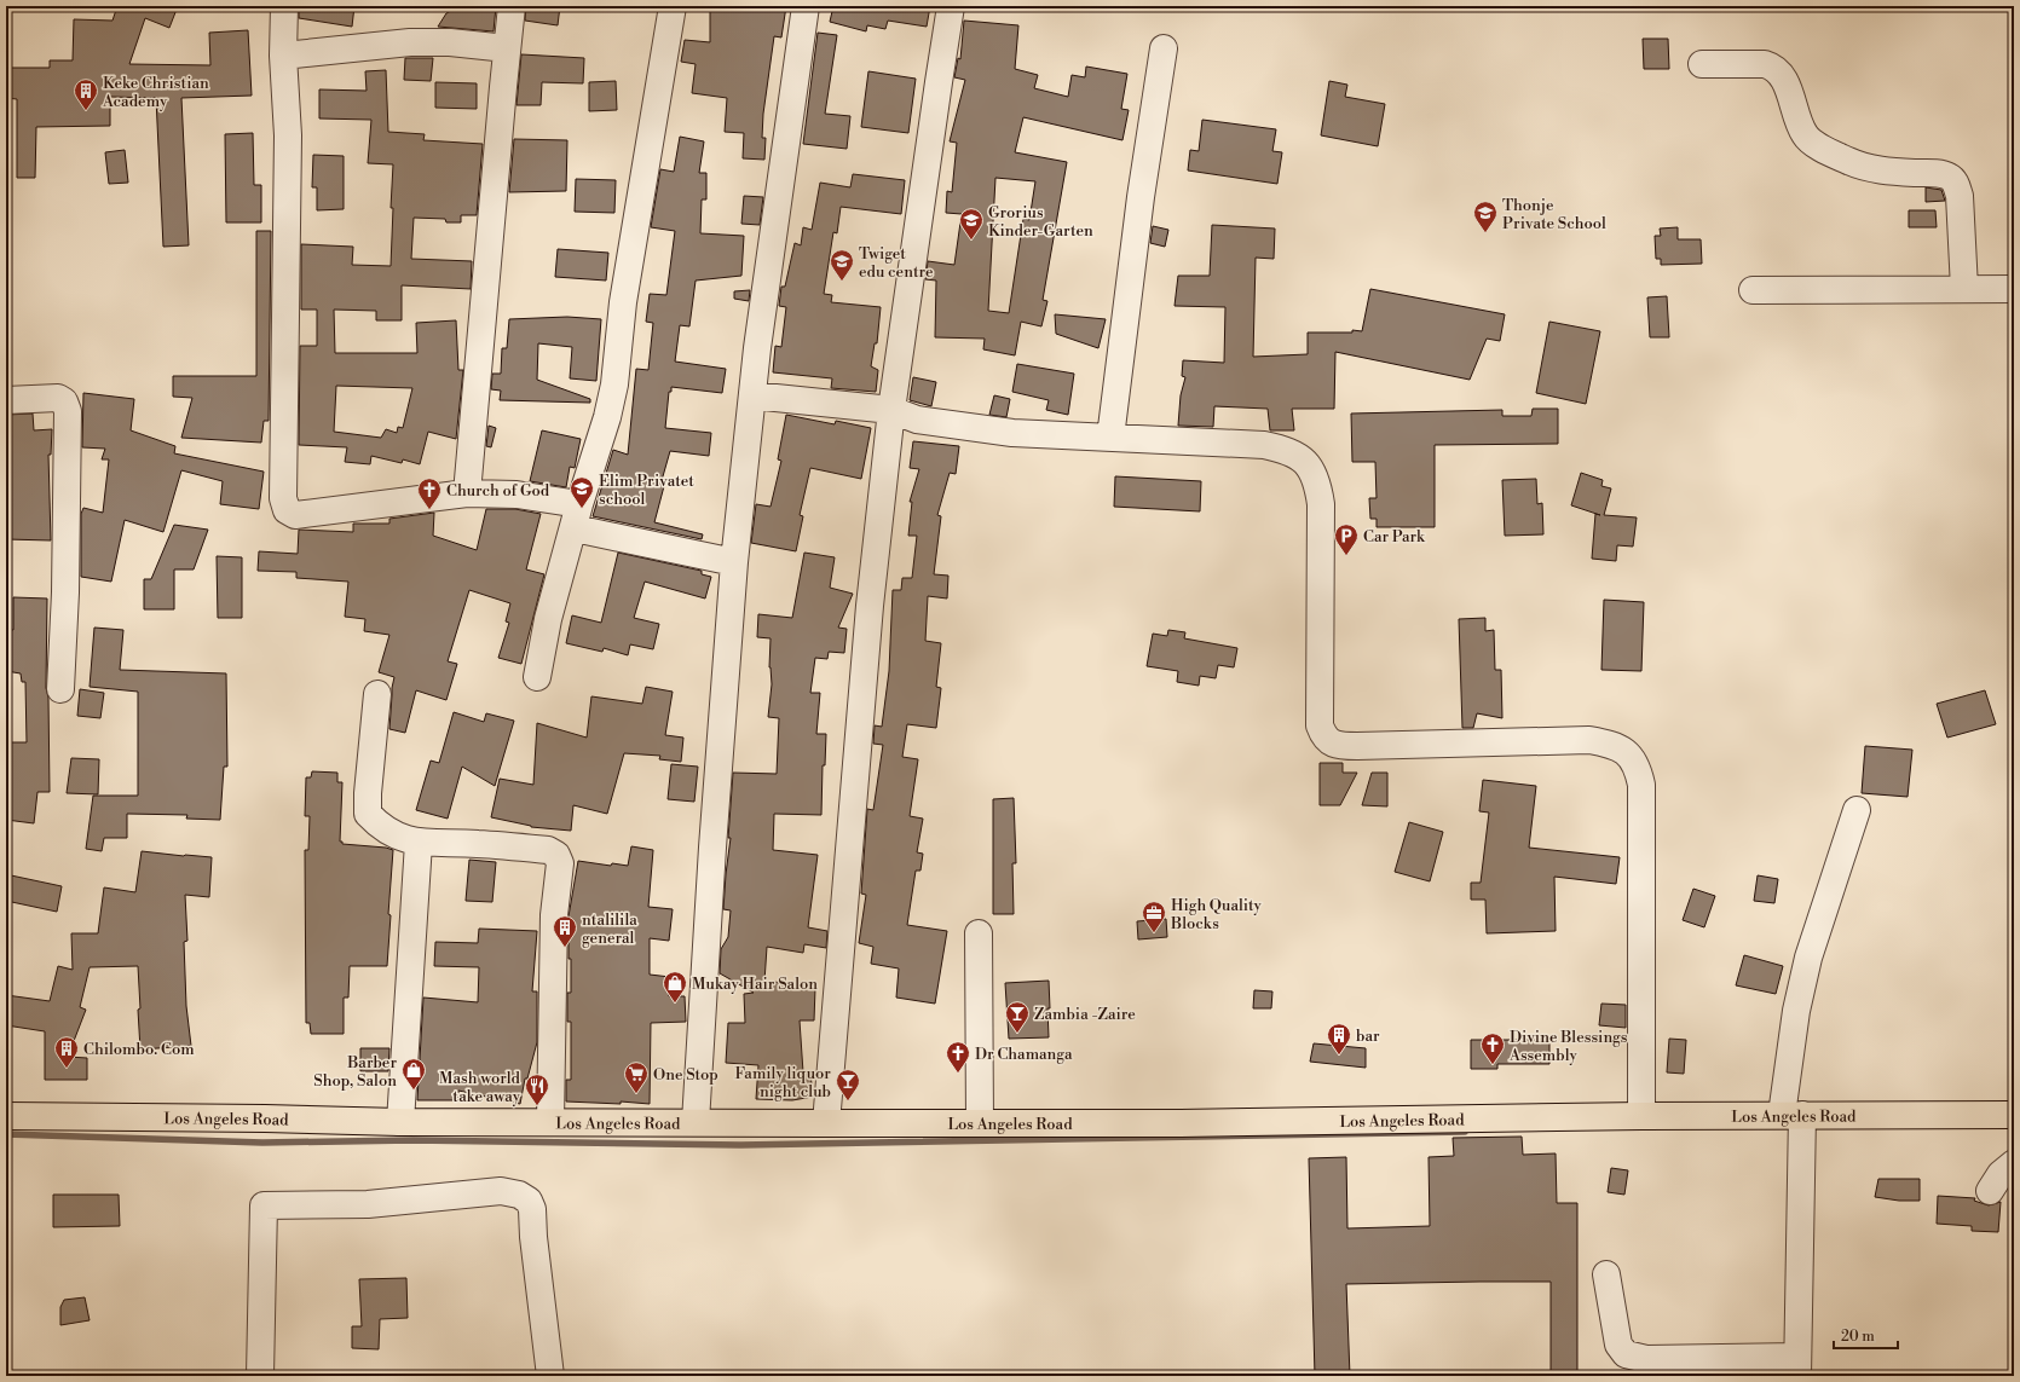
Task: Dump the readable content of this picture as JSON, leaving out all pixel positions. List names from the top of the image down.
{
  "streets": {
    "main road": ["Los Angeles Road"]
  },
  "places": {
    "building": [
      "Keke Christian Academy",
      "ntalilila general",
      "bar",
      "Chilombo. Com"
    ],
    "school or university": [
      "Thonje Private School",
      "Grorius Kinder-Garten",
      "Twiget edu centre",
      "Elim Privatet school"
    ],
    "church": ["Church of God", "Divine Blessings Assembly", "Dr Chamanga"],
    "parking": ["Car Park"],
    "office": ["High Quality Blocks"],
    "shop": ["Mukay Hair Salon", "Barber Shop, Salon"],
    "bar": ["Zambia -Zaire", "Family liquor night club"],
    "supermarket": ["One Stop"],
    "restaurant": ["Mash world take away"]
  },
  "scale_bar": "20 m"
}
